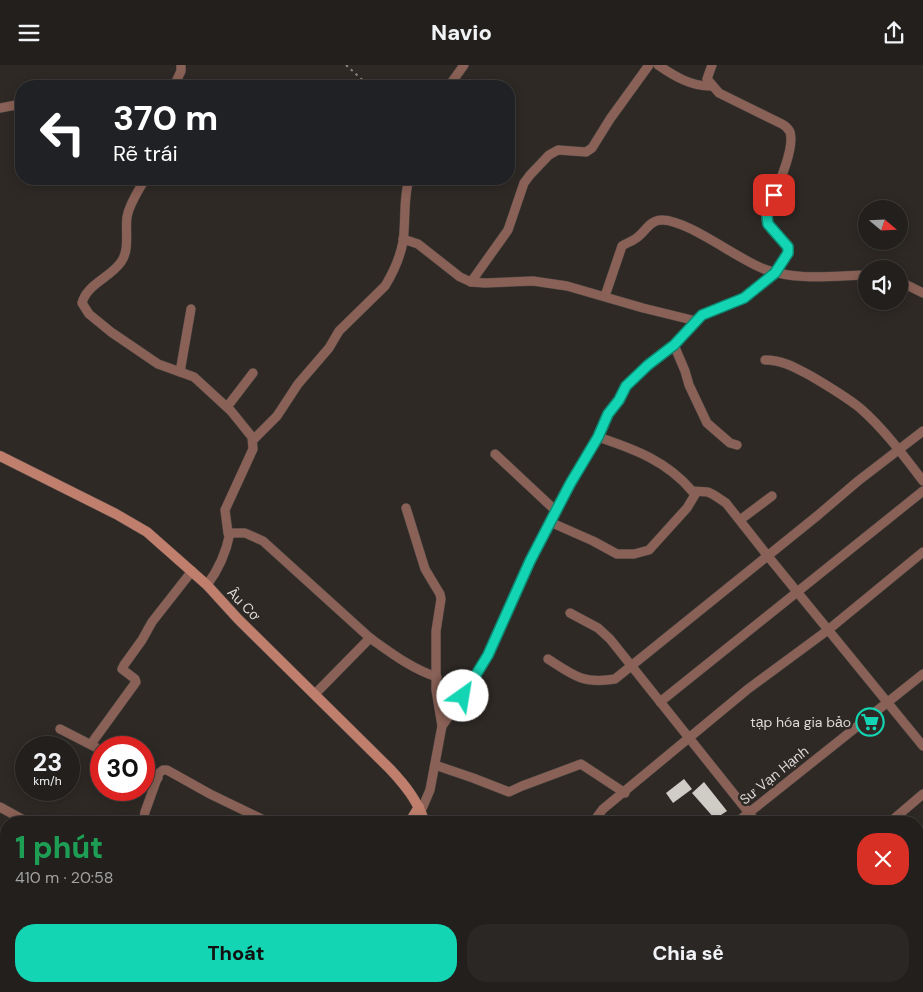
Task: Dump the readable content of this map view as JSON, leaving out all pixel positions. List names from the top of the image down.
{
  "streets": {
    "main road": ["Âu Cơ"],
    "street": ["Sư Vạn Hạnh"]
  },
  "places": {
    "supermarket": ["tạp hóa gia bảo"]
  },
  "north": "right",
  "page": {
    "header": "Navio",
    "turn": ["370 m", "Rẽ trái"],
    "speed": "23 km/h",
    "limit": "30",
    "heading": ["1 phút", "410 m · 20:58"],
    "buttons": ["Thoát", "Chia sẻ"]
  }
}
